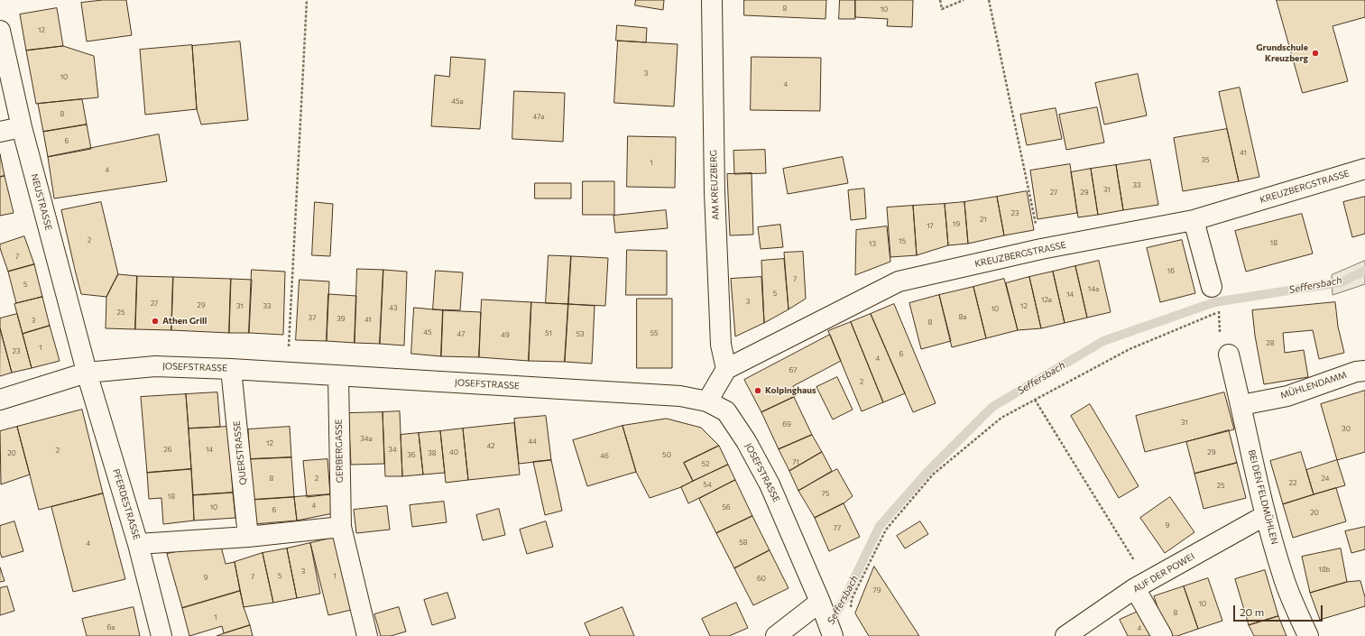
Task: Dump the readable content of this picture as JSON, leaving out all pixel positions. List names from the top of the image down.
{
  "streets": {
    "street": [
      "AM KREUZBERG",
      "KREUZBERGSTRASSE",
      "NEUSTRASSE",
      "JOSEFSTRASSE",
      "MÜHLENDAMM",
      "GERBERGASSE",
      "QUERSTRASSE",
      "BEI DEN FELDMÜHLEN",
      "PFERDESTRASSE",
      "AUF DER POWEI"
    ]
  },
  "crossings": [
    ["AM KREUZBERG", "KREUZBERGSTRASSE"],
    ["NEUSTRASSE", "JOSEFSTRASSE"],
    ["NEUSTRASSE", "PFERDESTRASSE"],
    ["JOSEFSTRASSE", "GERBERGASSE"],
    ["JOSEFSTRASSE", "QUERSTRASSE"],
    ["JOSEFSTRASSE", "PFERDESTRASSE"],
    ["MÜHLENDAMM", "BEI DEN FELDMÜHLEN"],
    ["BEI DEN FELDMÜHLEN", "AUF DER POWEI"]
  ],
  "water": ["Seffersbach"],
  "places": ["Grundschule Kreuzberg", "Athen Grill", "Kolpinghaus"],
  "house_numbers": [
    "8",
    "10",
    "12",
    "3",
    "10",
    "4",
    "45a",
    "8",
    "47a",
    "6",
    "41",
    "35",
    "1",
    "4",
    "33",
    "31",
    "27",
    "29",
    "23",
    "21",
    "19",
    "17",
    "2",
    "15",
    "18",
    "13",
    "7",
    "16",
    "7",
    "5",
    "14a",
    "5",
    "14",
    "12a",
    "3",
    "27",
    "29",
    "31",
    "33",
    "12",
    "43",
    "10",
    "25",
    "8a",
    "37",
    "39",
    "41",
    "3",
    "8",
    "45",
    "51",
    "55",
    "47",
    "53",
    "49",
    "28",
    "1",
    "23",
    "6",
    "4",
    "67",
    "2",
    "31",
    "69",
    "30",
    "34a",
    "44",
    "12",
    "42",
    "26",
    "14",
    "34",
    "2",
    "40",
    "29",
    "20",
    "38",
    "36",
    "50",
    "46",
    "71",
    "52",
    "8",
    "2",
    "24",
    "22",
    "54",
    "25",
    "75",
    "18",
    "4",
    "10",
    "56",
    "6",
    "20",
    "9",
    "77",
    "58",
    "4",
    "18b",
    "3",
    "5",
    "1",
    "7",
    "9",
    "60",
    "79",
    "10",
    "8",
    "1",
    "6a",
    "4"
  ],
  "scale_bar": "20 m"
}
